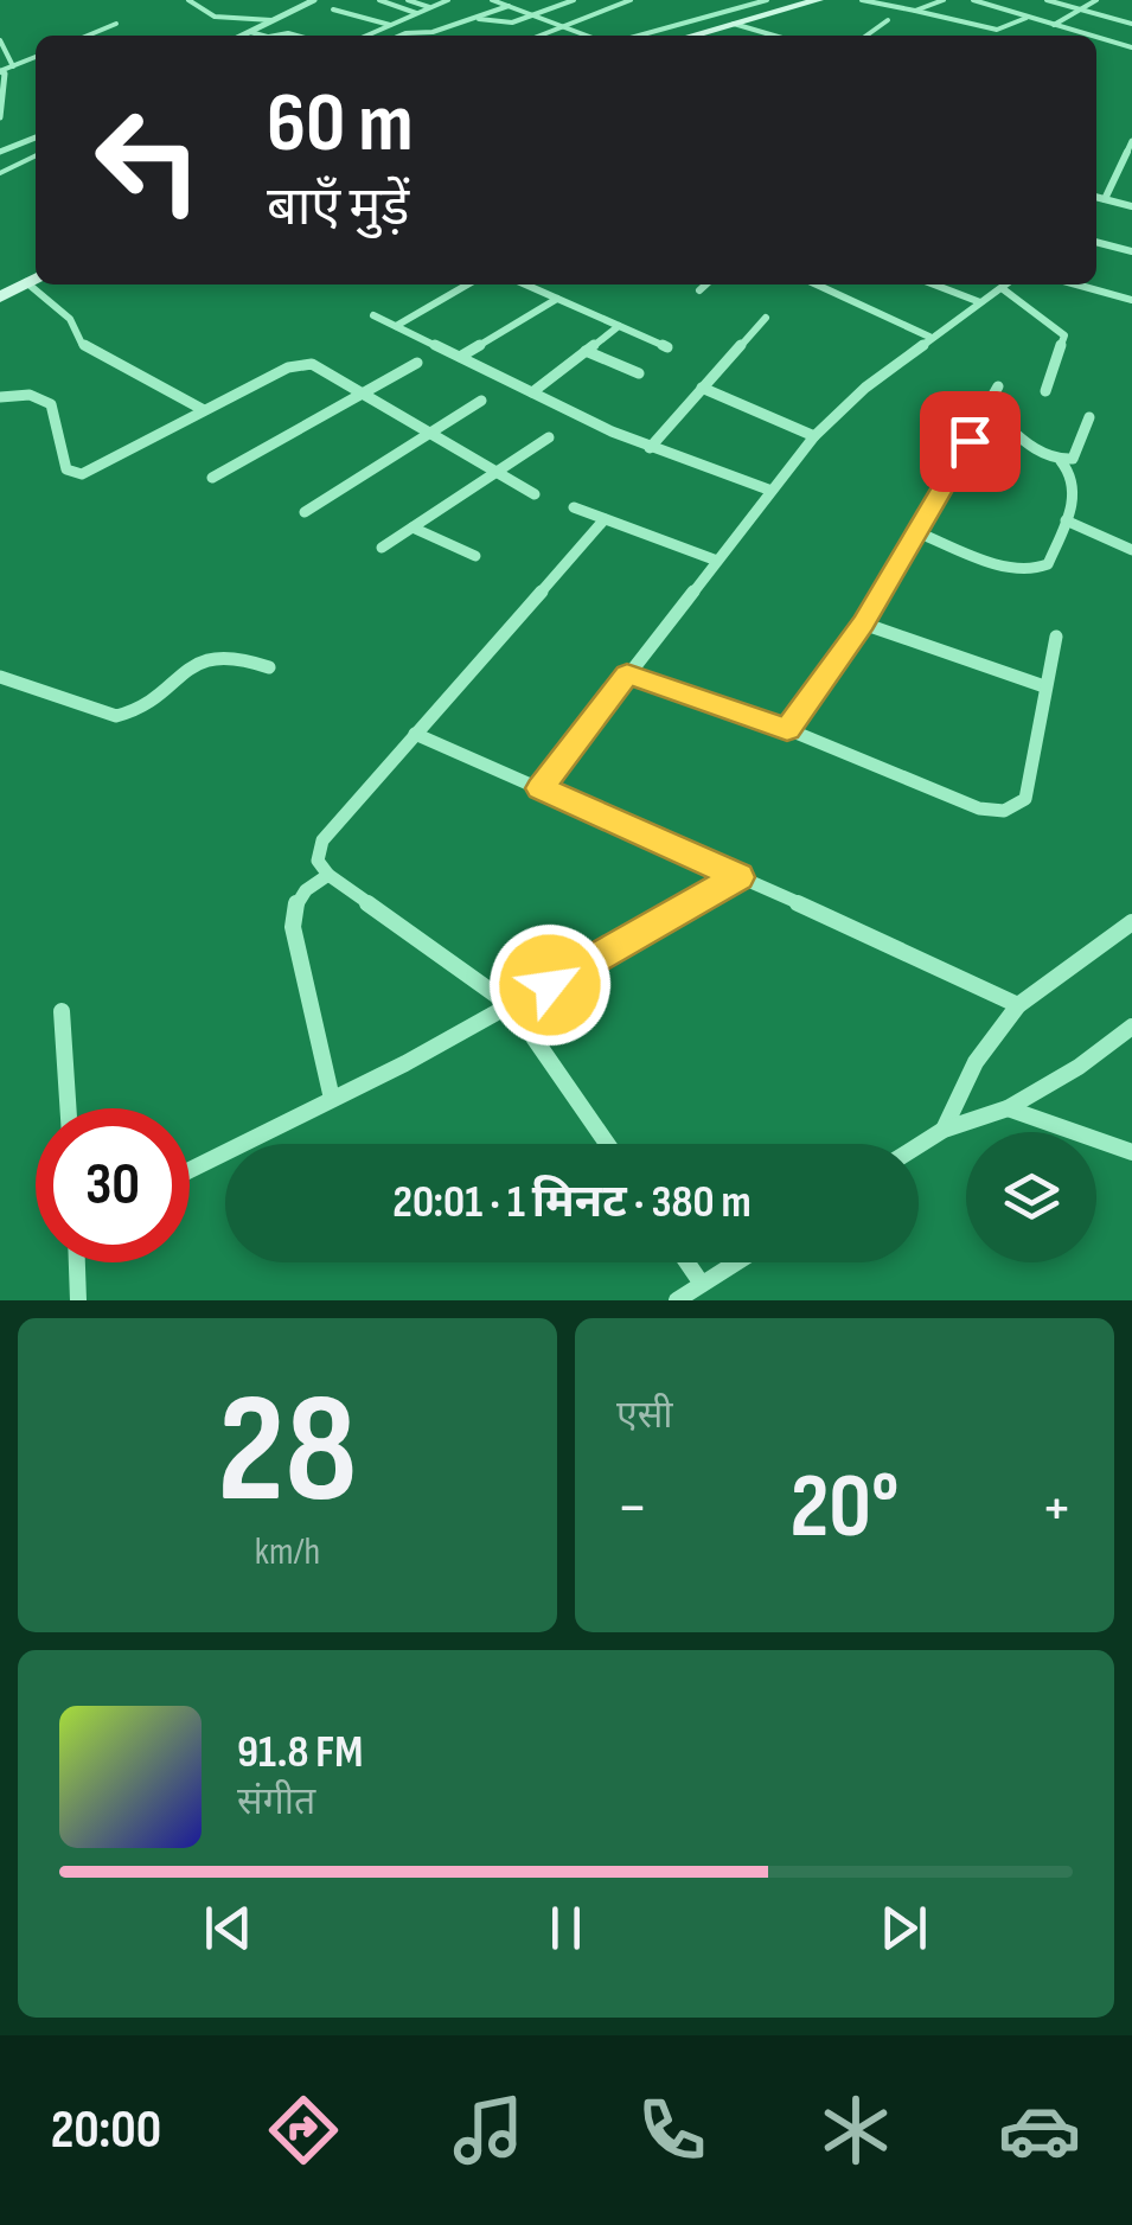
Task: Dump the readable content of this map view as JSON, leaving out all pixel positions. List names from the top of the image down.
{
  "page": {
    "turn": ["60 m", "बाएँ मुड़ें"],
    "limit": "30",
    "trip": "20:01 · 1 मिनट · 380 m",
    "tile": [
      ["28", "km/h"],
      "एसी"
    ],
    "heat": ["−", "20°", "+"],
    "song": ["91.8 FM", "संगीत"],
    "tabs": "20:00"
  }
}
